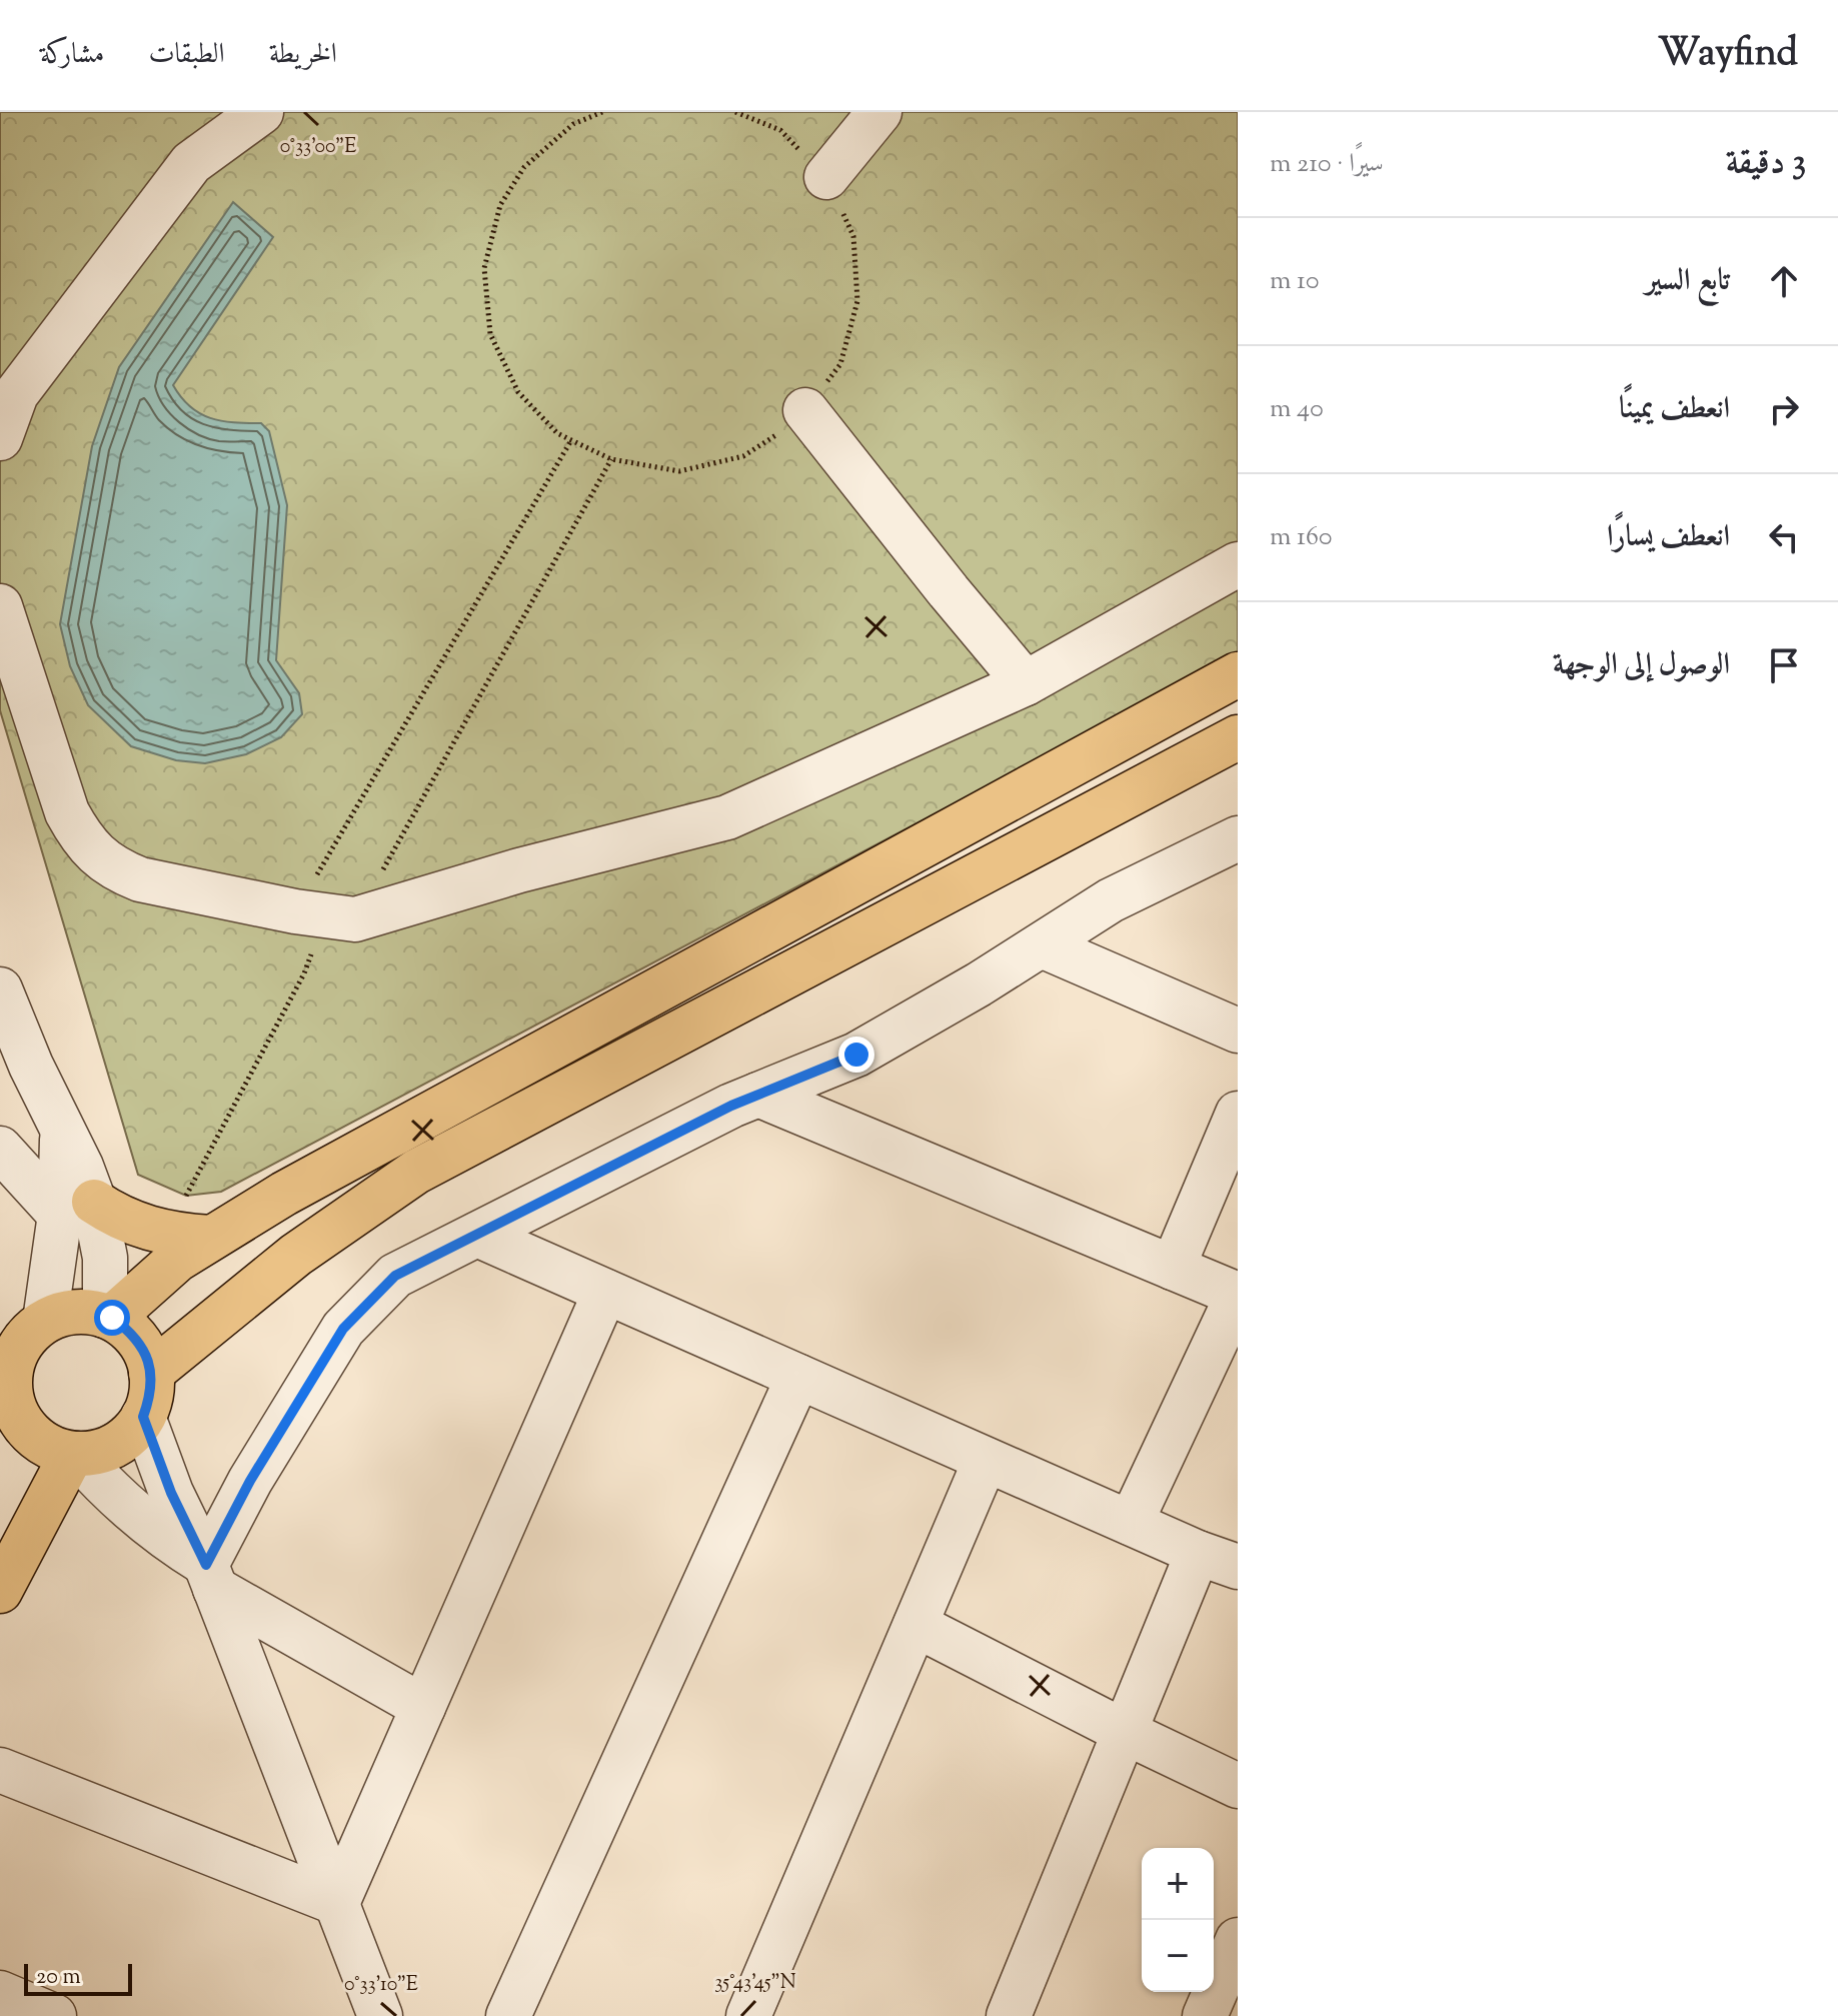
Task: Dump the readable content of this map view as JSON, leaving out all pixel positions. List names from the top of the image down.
{
  "scale_bar": "20 m",
  "page": {
    "header": "Wayfind",
    "nav": ["الخريطة", "الطبقات", "مشاركة"],
    "heading": ["3 دقيقة", "سيرًا · 210 m"],
    "list": [
      ["تابع السير", "10 m"],
      ["انعطف يمينًا", "40 m"],
      ["انعطف يسارًا", "160 m"],
      "الوصول إلى الوجهة"
    ],
    "map_buttons": ["+", "−"],
    "scale": "20 m"
  },
  "coordinates": ["0°33'00\"E", "35°43'45\"N", "0°33'10\"E"]
}
